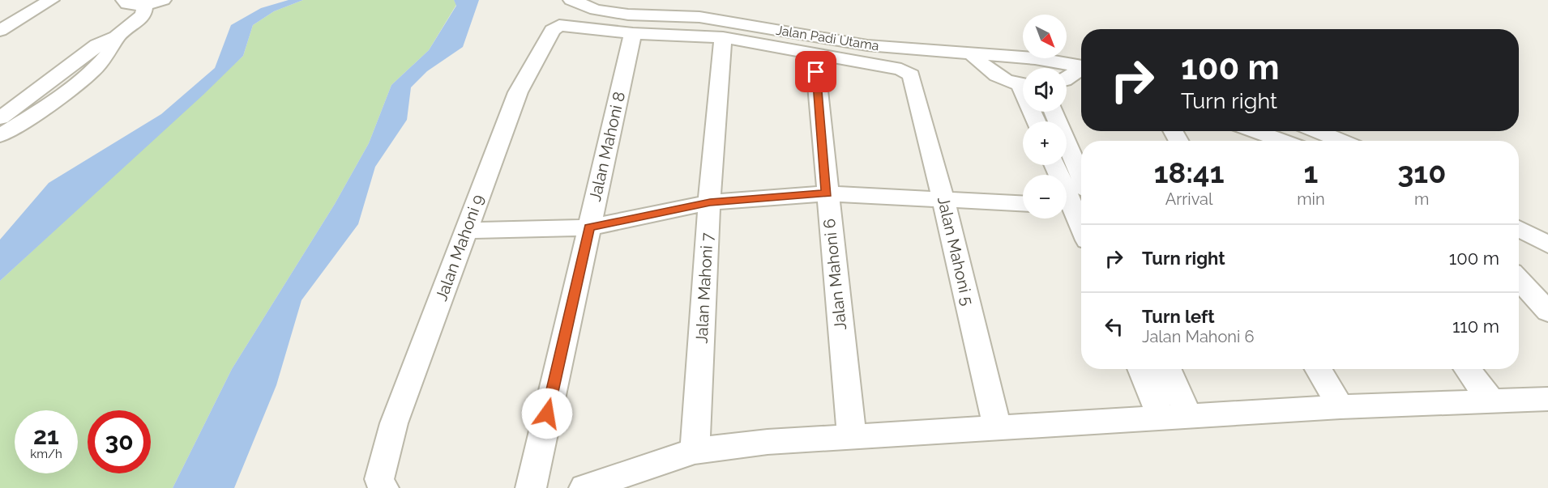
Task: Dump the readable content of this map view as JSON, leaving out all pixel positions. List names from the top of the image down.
{
  "streets": {
    "street": [
      "Jalan Padi Utama",
      "Jalan Mahoni 8",
      "Jalan Mahoni 9",
      "Jalan Mahoni 5",
      "Jalan Mahoni 6",
      "Jalan Mahoni 7"
    ]
  },
  "crossings": [
    ["Jalan Mahoni 8", "Jalan Mahoni 9"],
    ["Jalan Mahoni 5", "Jalan Mahoni 6"]
  ],
  "north": "bottom right",
  "page": {
    "map_buttons": ["+", "−"],
    "turn": ["100 m", "Turn right"],
    "eta": [
      "18:41",
      "Arrival",
      "1",
      "min",
      "310",
      "m"
    ],
    "list": [
      {
        "name": "Turn right",
        "value": "100 m"
      },
      {
        "name": "Turn left",
        "note": "Jalan Mahoni 6",
        "value": "110 m"
      }
    ],
    "speed": "21 km/h",
    "limit": "30"
  }
}
